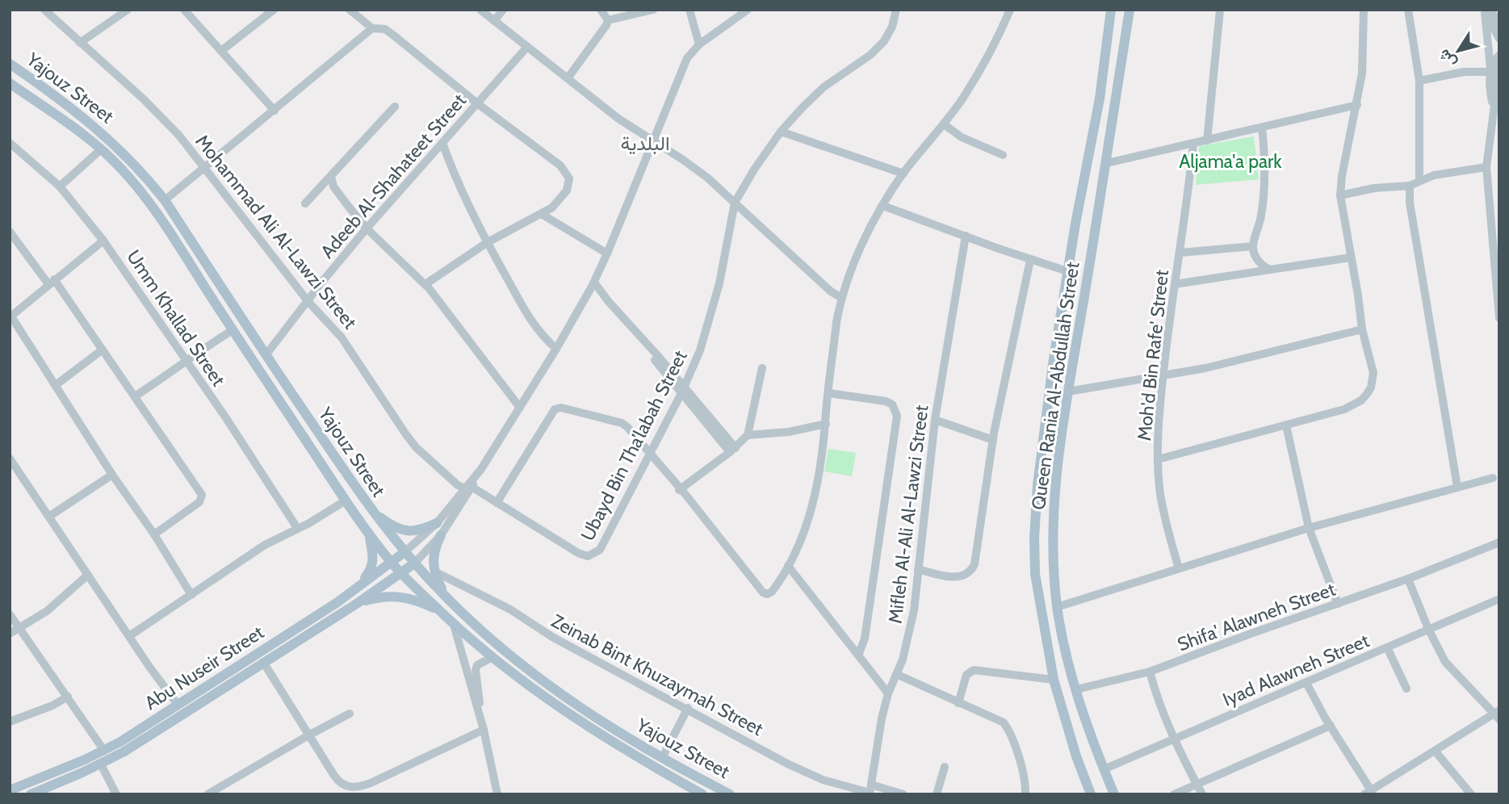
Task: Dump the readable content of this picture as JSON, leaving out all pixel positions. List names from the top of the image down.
{
  "streets": {
    "main road": ["Yajouz Street", "Queen Rania Al-Abdullah Street", "Abu Nuseir Street"],
    "street": [
      "Adeeb Al-Shahateet Street",
      "Mohammad Ali Al-Lawzi Street",
      "Umm Khallad Street",
      "Moh'd Bin Rafe' Street",
      "Ubayd Bin Tha’labah Street",
      "Mifleh Al-Ali Al-Lawzi Street",
      "Shifa' Alawneh Street",
      "Iyad Alawneh Street",
      "Zeinab Bint Khuzaymah Street"
    ]
  },
  "crossings": [
    ["Yajouz Street", "Adeeb Al-Shahateet Street"],
    ["Yajouz Street", "Abu Nuseir Street"],
    ["Adeeb Al-Shahateet Street", "Mohammad Ali Al-Lawzi Street"],
    ["Mohammad Ali Al-Lawzi Street", "Ubayd Bin Tha’labah Street"],
    ["Queen Rania Al-Abdullah Street", "Shifa' Alawneh Street"],
    ["Queen Rania Al-Abdullah Street", "Iyad Alawneh Street"],
    ["Mifleh Al-Ali Al-Lawzi Street", "Zeinab Bint Khuzaymah Street"]
  ],
  "districts": ["البلدية"],
  "parks": ["Aljama'a park"],
  "north": "bottom left"
}
